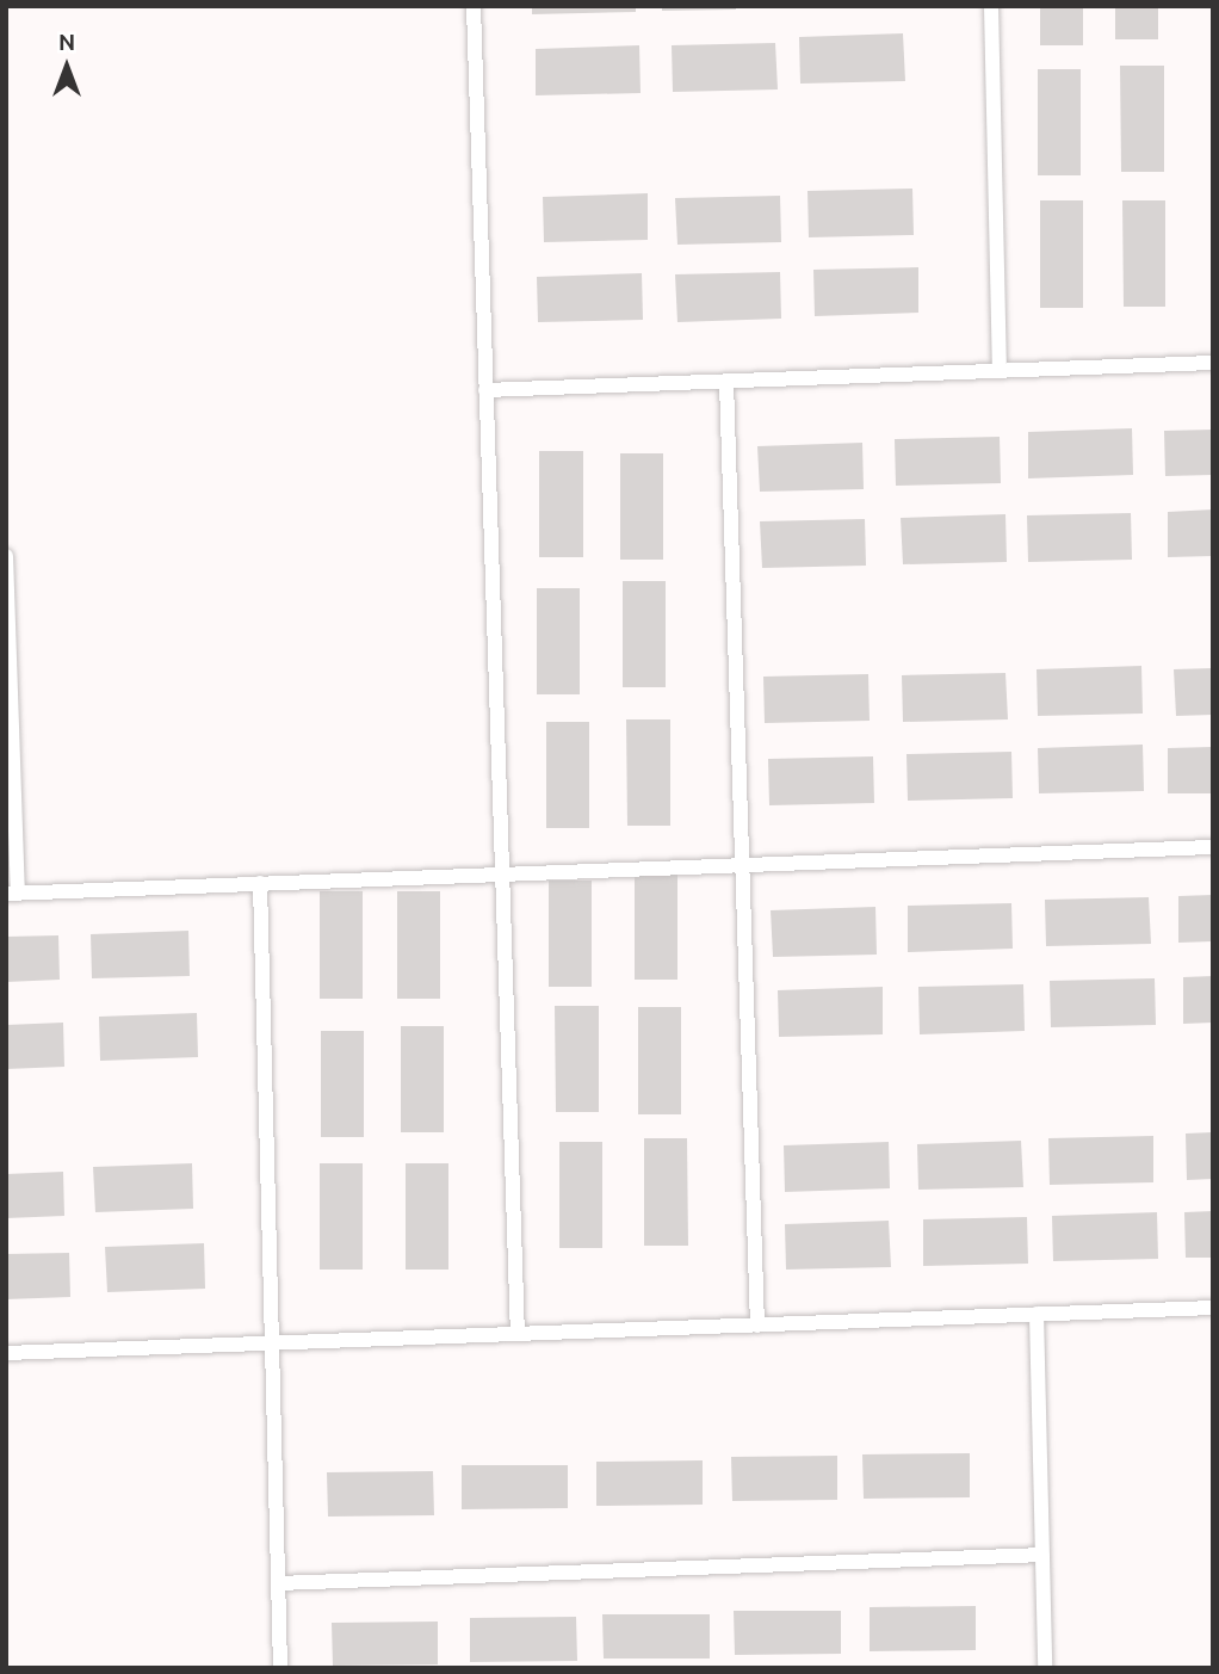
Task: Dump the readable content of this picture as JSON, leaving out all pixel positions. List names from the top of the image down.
{
  "north": "top"
}
